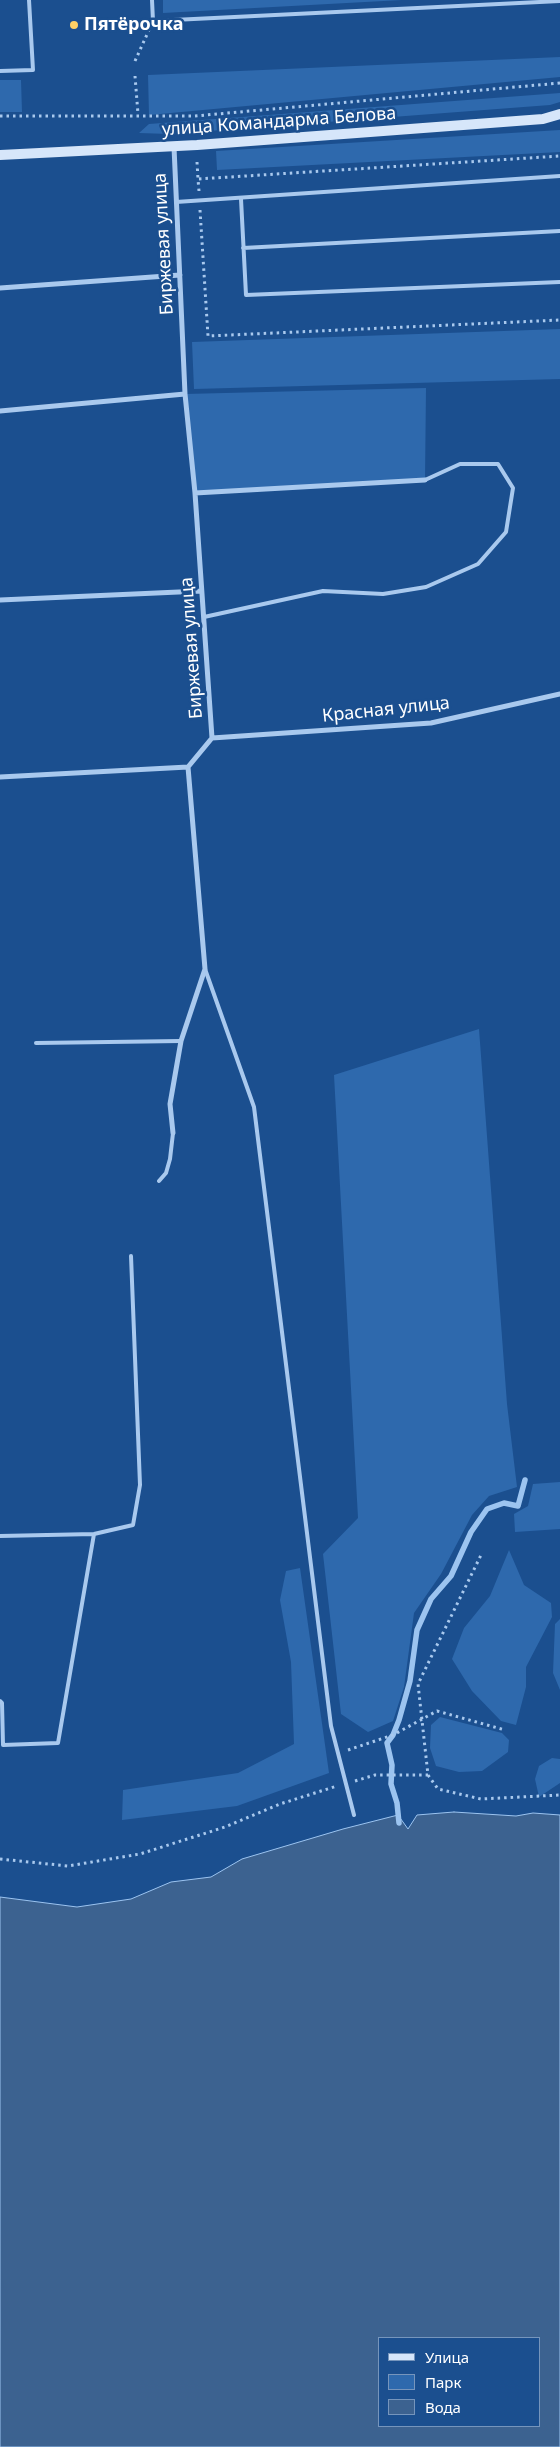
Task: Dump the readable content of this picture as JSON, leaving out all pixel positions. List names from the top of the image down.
{
  "streets": {
    "main road": ["улица Командарма Белова"],
    "street": ["Биржевая улица", "Красная улица"]
  },
  "crossings": [
    ["улица Командарма Белова", "Биржевая улица"],
    ["Биржевая улица", "Красная улица"]
  ],
  "places": ["Пятёрочка"],
  "legend": ["Улица", "Парк", "Вода"]
}
